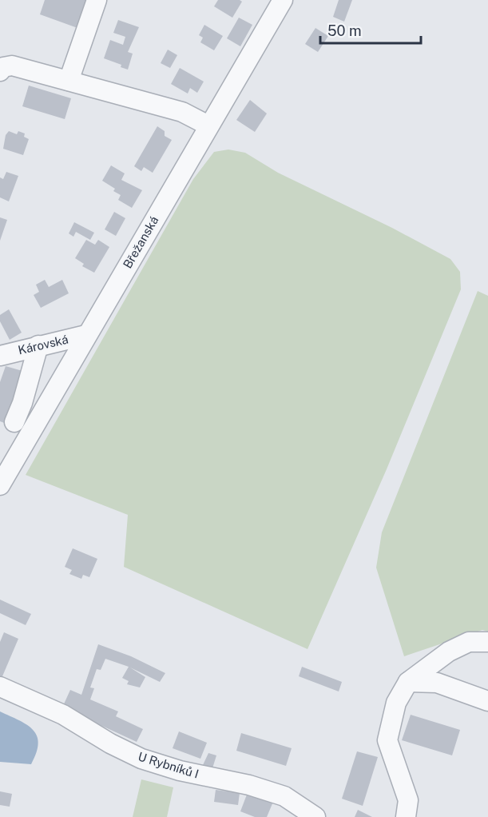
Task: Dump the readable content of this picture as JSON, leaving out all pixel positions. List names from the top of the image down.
{
  "streets": {
    "street": ["Břežanská", "Károvská", "U Rybníků I"]
  },
  "crossings": [
    ["Břežanská", "Károvská"]
  ],
  "scale_bar": "50 m"
}
